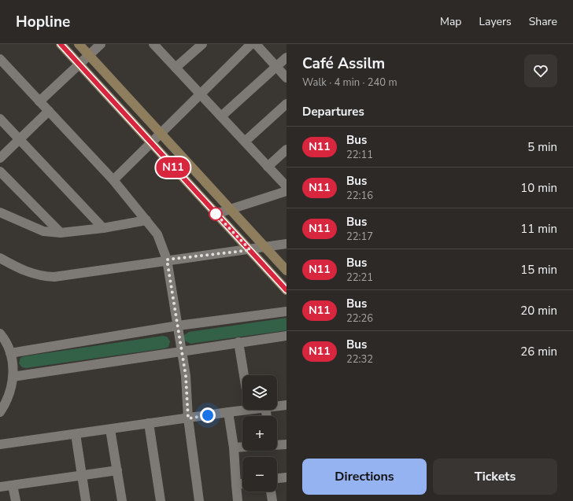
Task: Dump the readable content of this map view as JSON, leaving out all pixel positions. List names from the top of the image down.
{
  "lines": ["bus line N11"],
  "page": {
    "header": "Hopline",
    "nav": ["Map", "Layers", "Share"],
    "on_map": "N11",
    "heading": [
      ["Café Assilm", "Walk · 4 min · 240 m"],
      "Departures"
    ],
    "list": [
      {
        "mark": "N11",
        "name": "Bus",
        "note": "22:11",
        "value": "5 min"
      },
      {
        "mark": "N11",
        "name": "Bus",
        "note": "22:16",
        "value": "10 min"
      },
      {
        "mark": "N11",
        "name": "Bus",
        "note": "22:17",
        "value": "11 min"
      },
      {
        "mark": "N11",
        "name": "Bus",
        "note": "22:21",
        "value": "15 min"
      },
      {
        "mark": "N11",
        "name": "Bus",
        "note": "22:26",
        "value": "20 min"
      },
      {
        "mark": "N11",
        "name": "Bus",
        "note": "22:32",
        "value": "26 min"
      }
    ],
    "map_buttons": ["+", "−"],
    "buttons": ["Directions", "Tickets"]
  }
}
